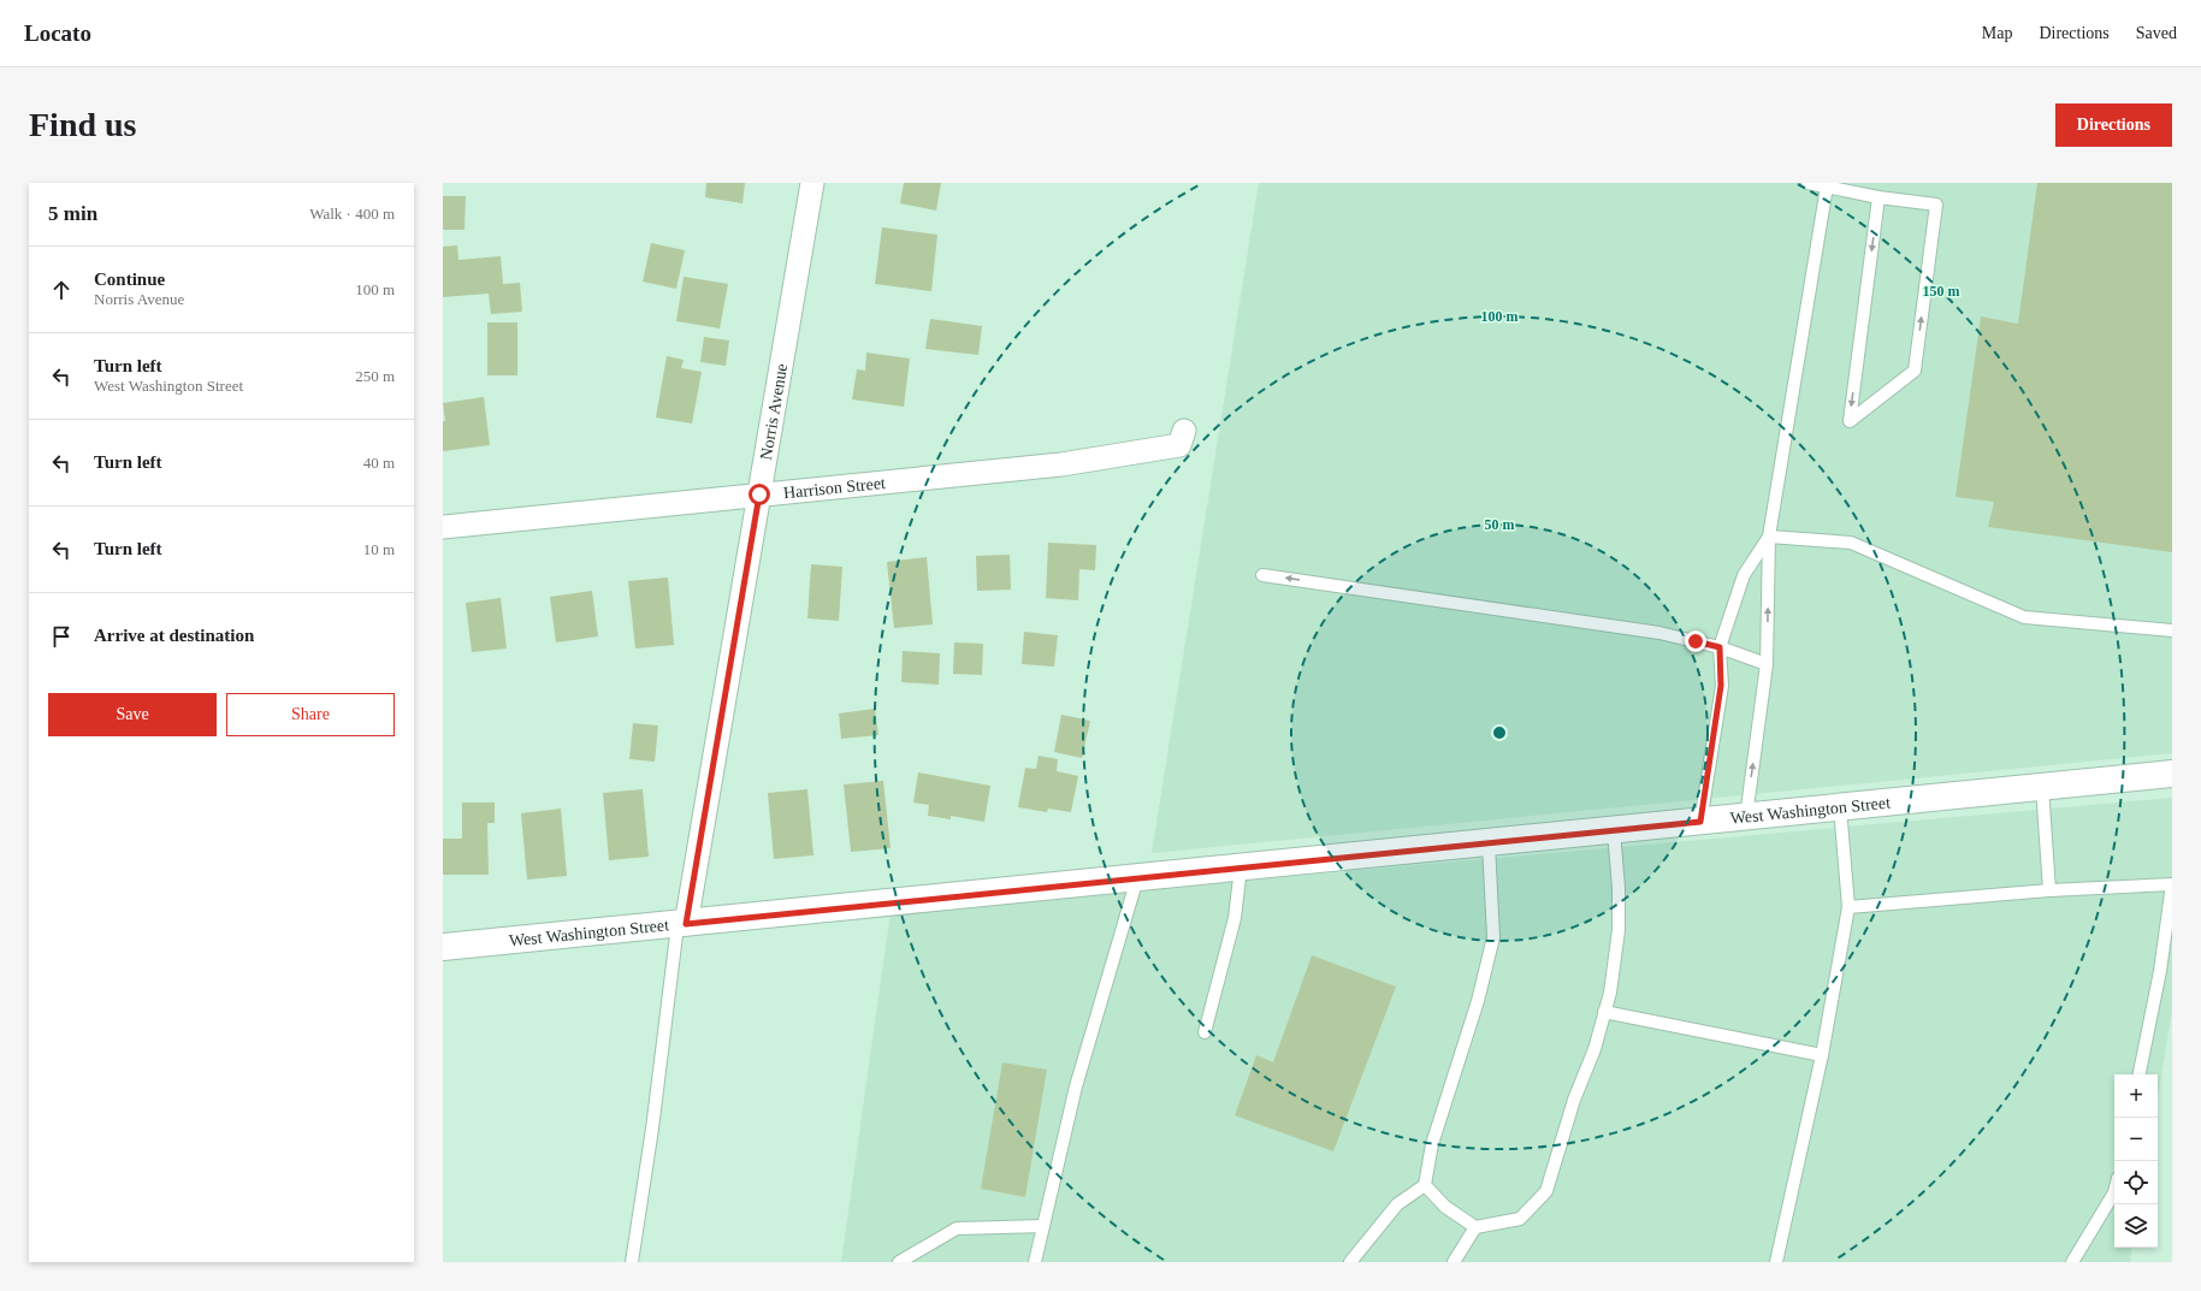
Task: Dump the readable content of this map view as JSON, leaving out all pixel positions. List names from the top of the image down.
{
  "streets": {
    "main road": ["West Washington Street"],
    "street": ["Norris Avenue", "Harrison Street"]
  },
  "crossings": [
    ["Norris Avenue", "Harrison Street"],
    ["Norris Avenue", "West Washington Street"]
  ],
  "page": {
    "header": "Locato",
    "nav": ["Map", "Directions", "Saved"],
    "buttons": [
      "Directions",
      ["Save", "Share"]
    ],
    "title": "Find us",
    "heading": ["5 min", "Walk · 400 m"],
    "list": [
      ["Continue", "Norris Avenue", "100 m"],
      ["Turn left", "West Washington Street", "250 m"],
      ["Turn left", "40 m"],
      ["Turn left", "10 m"],
      "Arrive at destination"
    ],
    "map_buttons": ["+", "−"]
  },
  "rings": ["150 m", "100 m", "50 m"]
}
